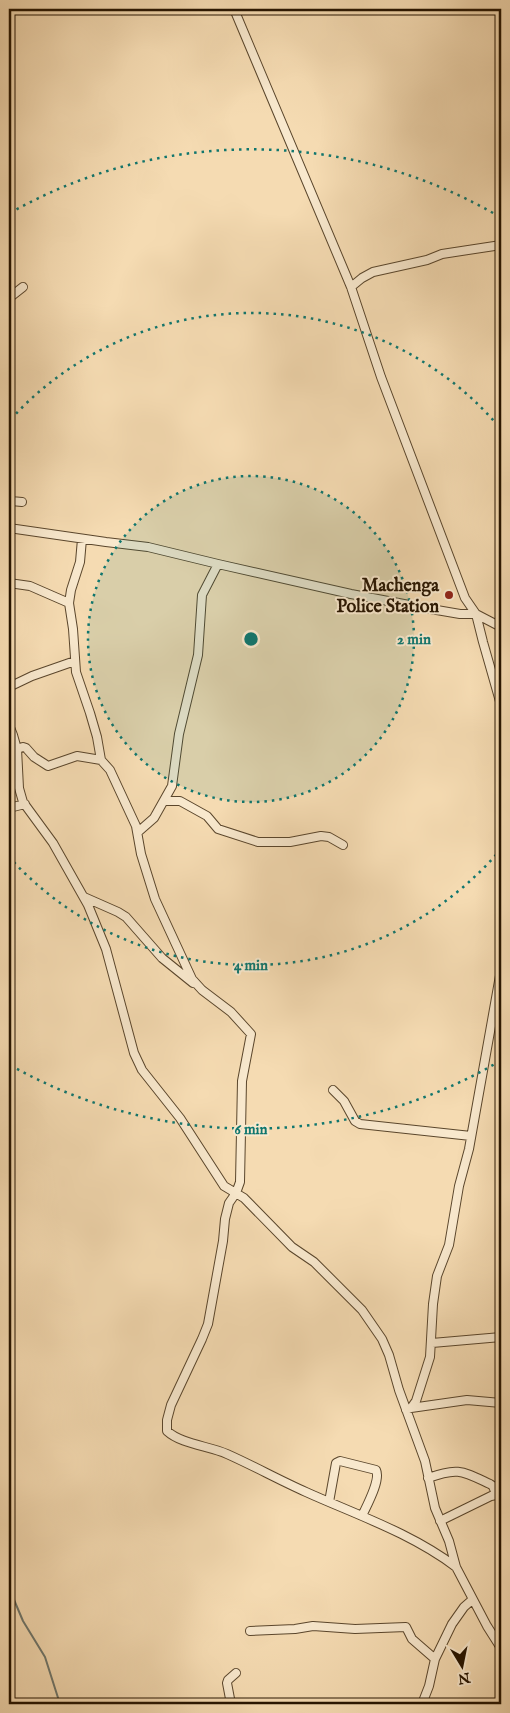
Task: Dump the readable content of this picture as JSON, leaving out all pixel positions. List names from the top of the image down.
{
  "places": ["Machenga Police Station"],
  "north": "bottom",
  "rings": ["2 min", "4 min", "6 min"]
}
